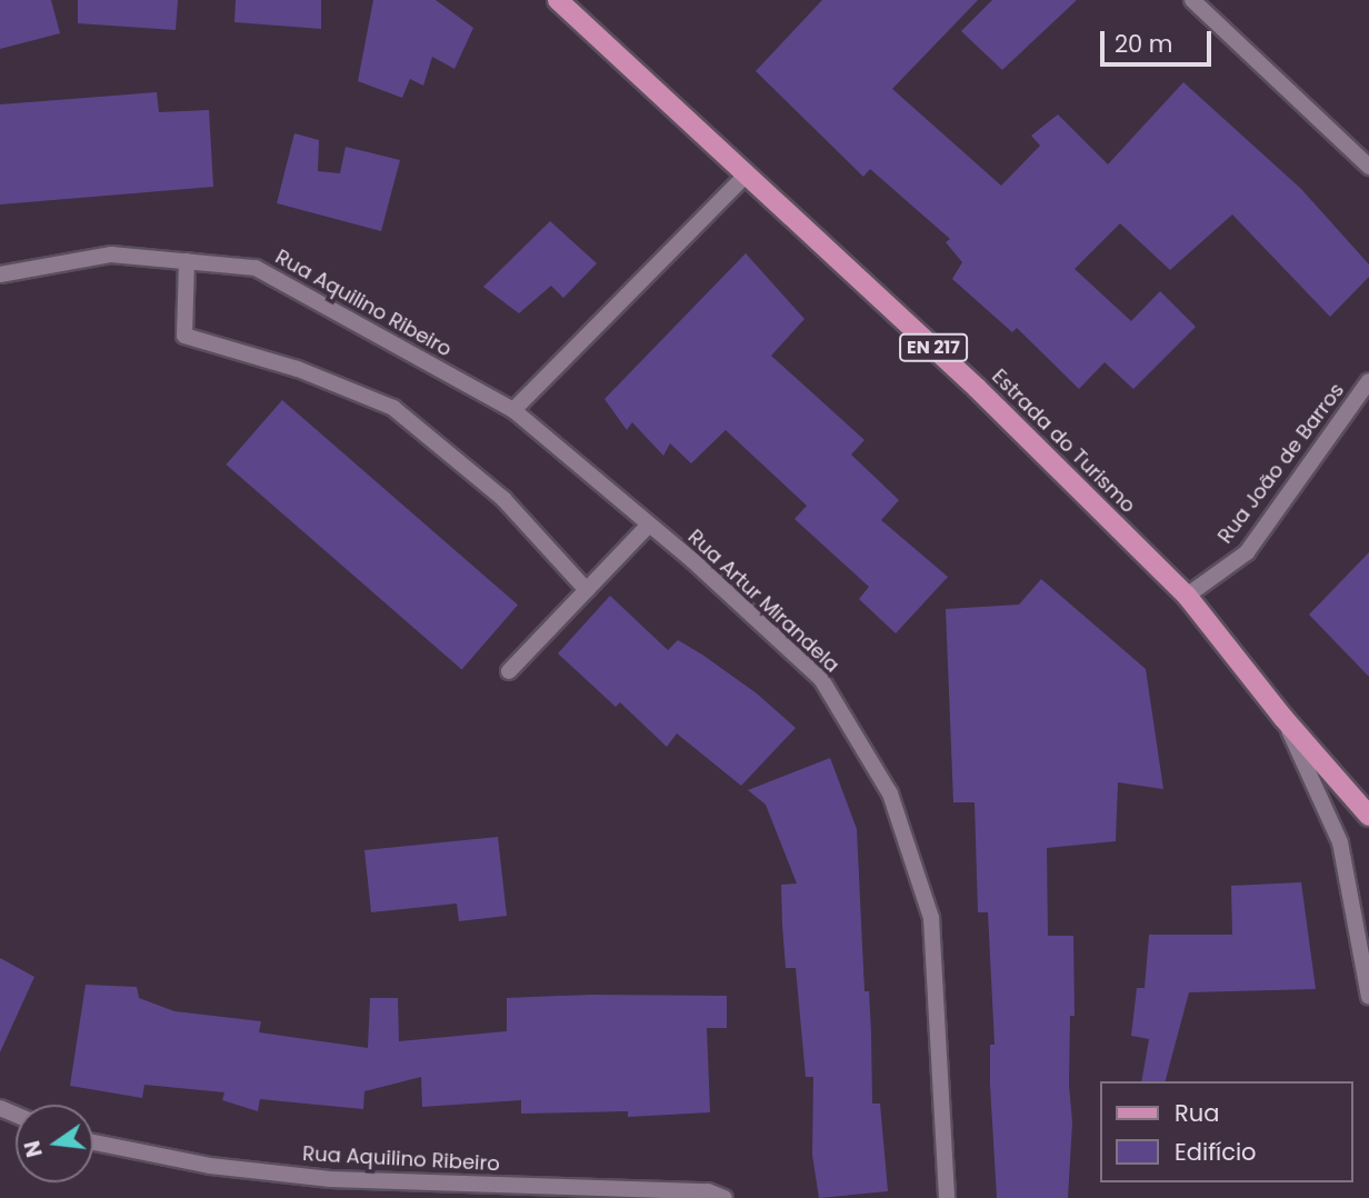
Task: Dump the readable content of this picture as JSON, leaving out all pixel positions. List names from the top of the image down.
{
  "streets": {
    "main road": ["EN 217", "Estrada do Turismo"],
    "street": ["Rua Aquilino Ribeiro", "Rua João de Barros", "Rua Artur Mirandela"]
  },
  "crossings": [
    ["Rua Aquilino Ribeiro", "Rua Artur Mirandela"],
    ["Estrada do Turismo", "Rua João de Barros"]
  ],
  "legend": ["Rua", "Edifício"],
  "scale_bar": "20 m",
  "north": "left"
}
